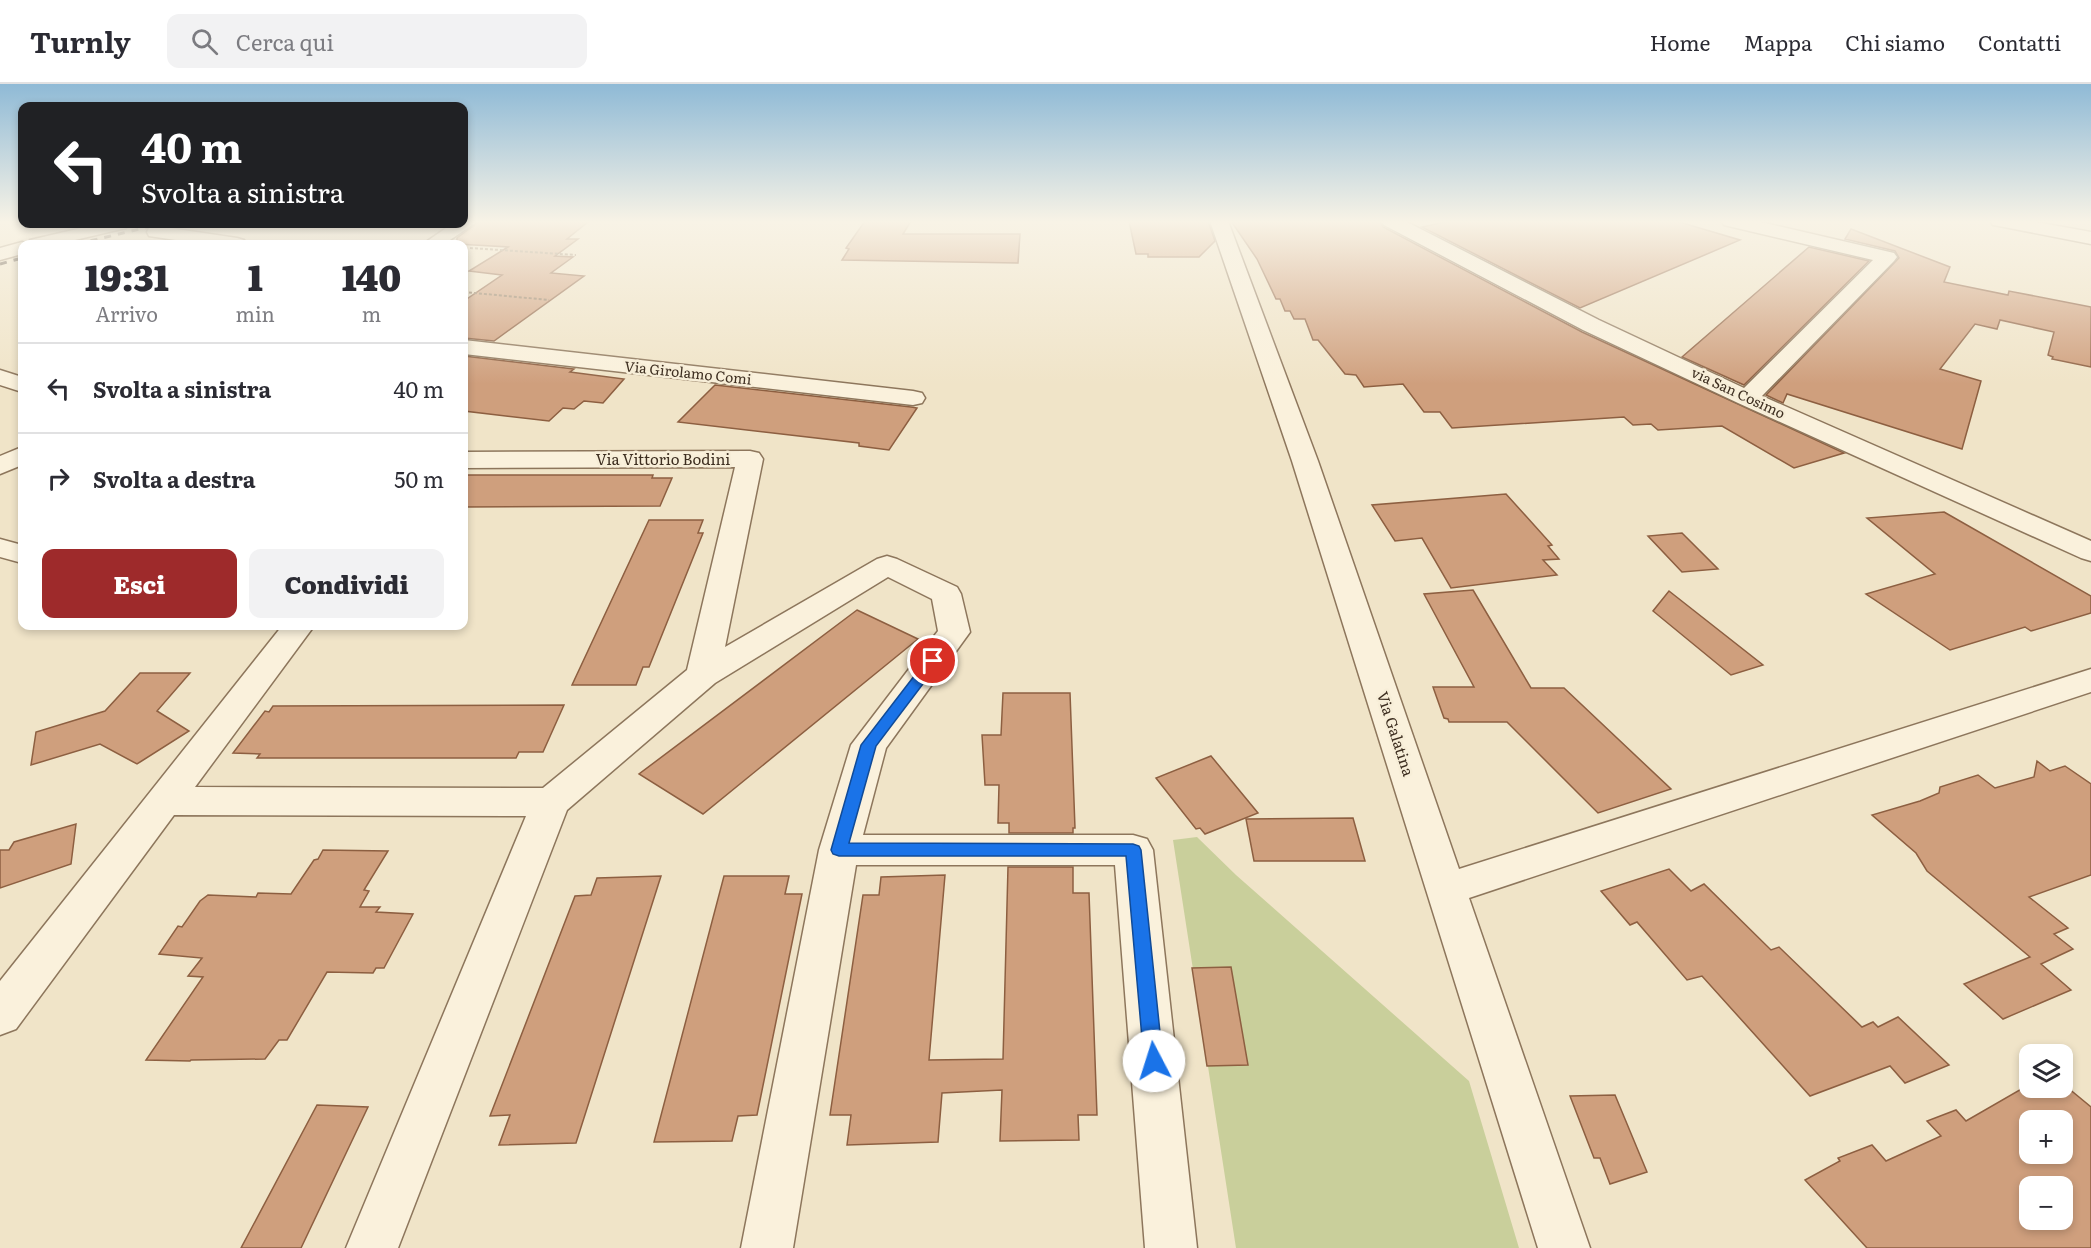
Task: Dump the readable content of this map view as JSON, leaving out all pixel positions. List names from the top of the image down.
{
  "streets": {
    "street": [
      "Via Girolamo Comi",
      "via San Cosimo",
      "Via Vittorio Bodini",
      "Via Galatina"
    ]
  },
  "page": {
    "header": "Turnly",
    "search": "Cerca qui",
    "nav": [
      "Home",
      "Mappa",
      "Chi siamo",
      "Contatti"
    ],
    "turn": ["40 m", "Svolta a sinistra"],
    "eta": [
      "19:31",
      "Arrivo",
      "1",
      "min",
      "140",
      "m"
    ],
    "list": [
      {
        "name": "Svolta a sinistra",
        "value": "40 m"
      },
      {
        "name": "Svolta a destra",
        "value": "50 m"
      }
    ],
    "buttons": ["Esci", "Condividi"],
    "map_buttons": ["+", "−"]
  }
}
